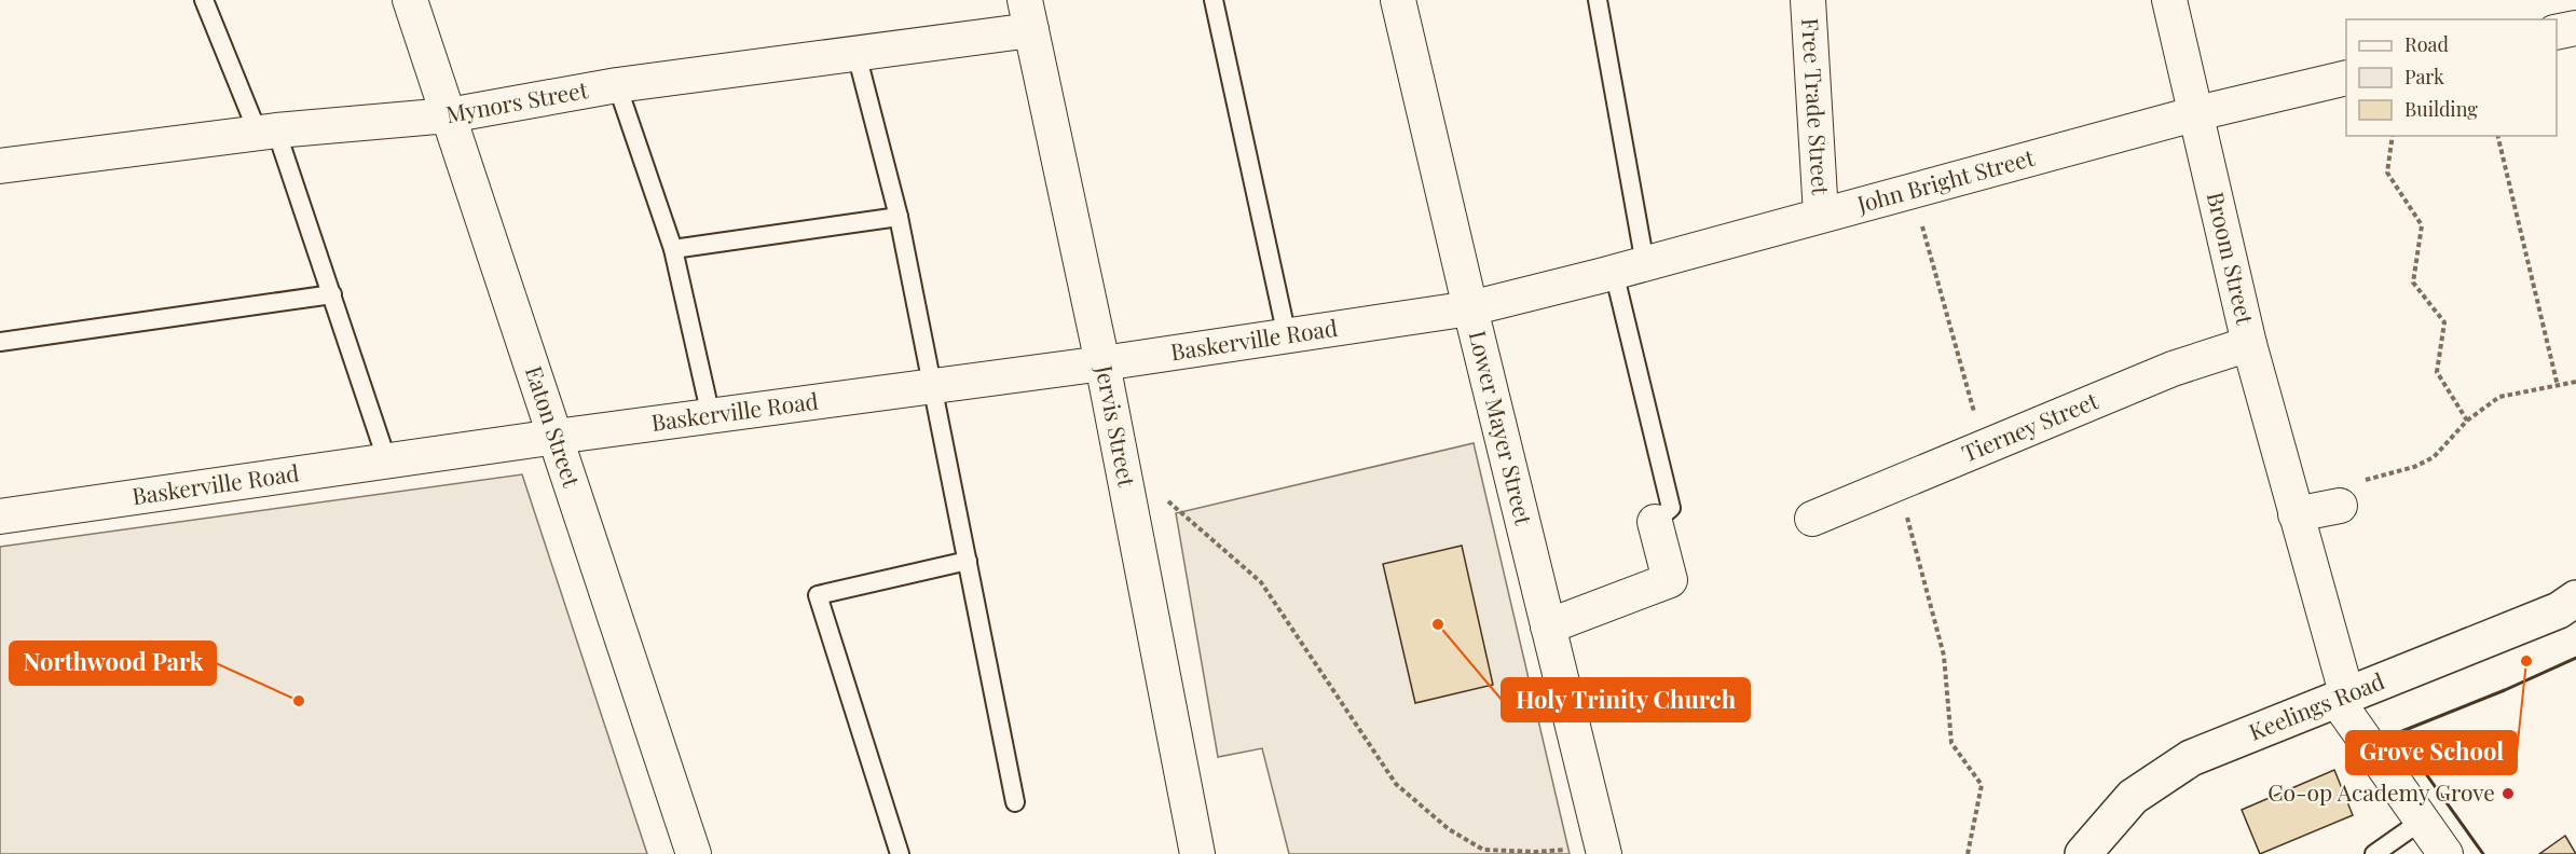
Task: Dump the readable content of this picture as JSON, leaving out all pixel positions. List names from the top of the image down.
{
  "streets": {
    "main road": ["Keelings Road"],
    "street": [
      "Mynors Street",
      "Free Trade Street",
      "John Bright Street",
      "Broom Street",
      "Baskerville Road",
      "Eaton Street",
      "Jervis Street",
      "Lower Mayer Street",
      "Tierney Street"
    ]
  },
  "crossings": [
    ["Mynors Street", "Eaton Street"],
    ["Mynors Street", "Jervis Street"],
    ["Free Trade Street", "John Bright Street"],
    ["John Bright Street", "Broom Street"],
    ["John Bright Street", "Baskerville Road"],
    ["John Bright Street", "Lower Mayer Street"],
    ["Broom Street", "Tierney Street"],
    ["Broom Street", "Keelings Road"],
    ["Baskerville Road", "Eaton Street"],
    ["Baskerville Road", "Jervis Street"],
    ["Baskerville Road", "Lower Mayer Street"]
  ],
  "places": [
    "Holy Trinity Church",
    "Grove School",
    "Northwood Park",
    "Co-op Academy Grove"
  ],
  "legend": ["Road", "Park", "Building"]
}
